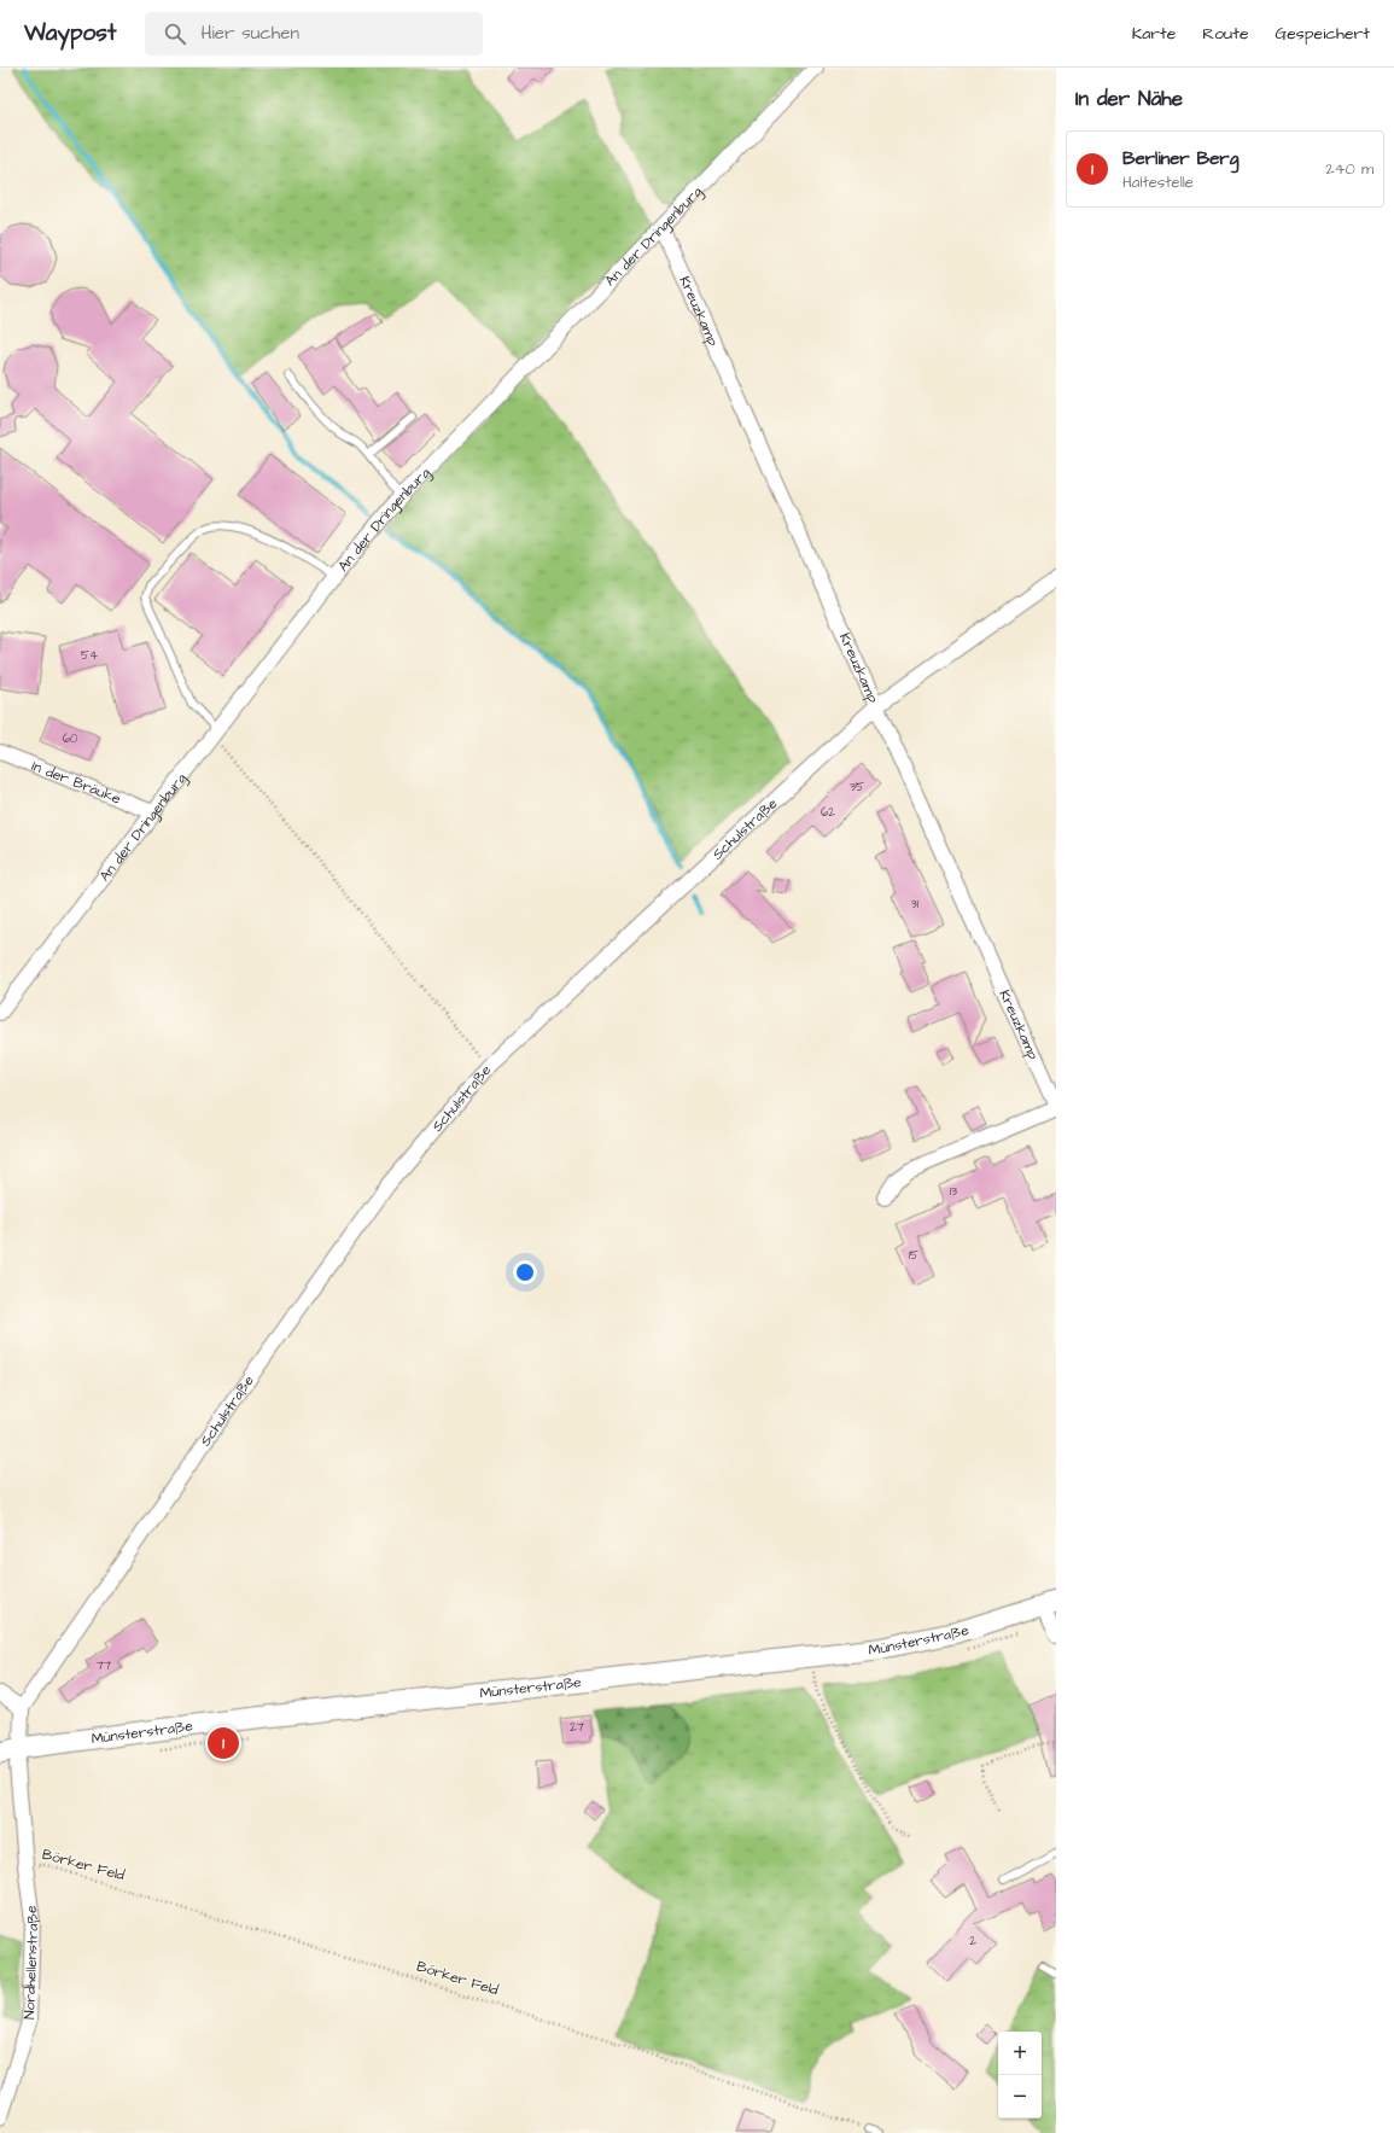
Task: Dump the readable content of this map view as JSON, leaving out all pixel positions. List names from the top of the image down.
{
  "streets": {
    "main road": ["Münsterstraße"],
    "street": [
      "An der Dringenburg",
      "Kreuzkamp",
      "In der Bräuke",
      "Schulstraße",
      "Nordhellenstraße"
    ],
    "path": ["Börker Feld"]
  },
  "crossings": [
    ["An der Dringenburg", "Kreuzkamp"],
    ["An der Dringenburg", "In der Bräuke"],
    ["Kreuzkamp", "Schulstraße"],
    ["Münsterstraße", "Nordhellenstraße"],
    ["Börker Feld", "Nordhellenstraße"]
  ],
  "house_numbers": [
    "54",
    "60",
    "35",
    "62",
    "31",
    "13",
    "15",
    "77",
    "27",
    "2"
  ],
  "page": {
    "header": "Waypost",
    "search": "Hier suchen",
    "nav": ["Karte", "Route", "Gespeichert"],
    "heading": "In der Nähe",
    "list": [
      {
        "mark": "1",
        "name": "Berliner Berg",
        "note": "Haltestelle",
        "value": "240 m"
      }
    ],
    "pins": "1",
    "map_buttons": ["+", "−"]
  }
}
